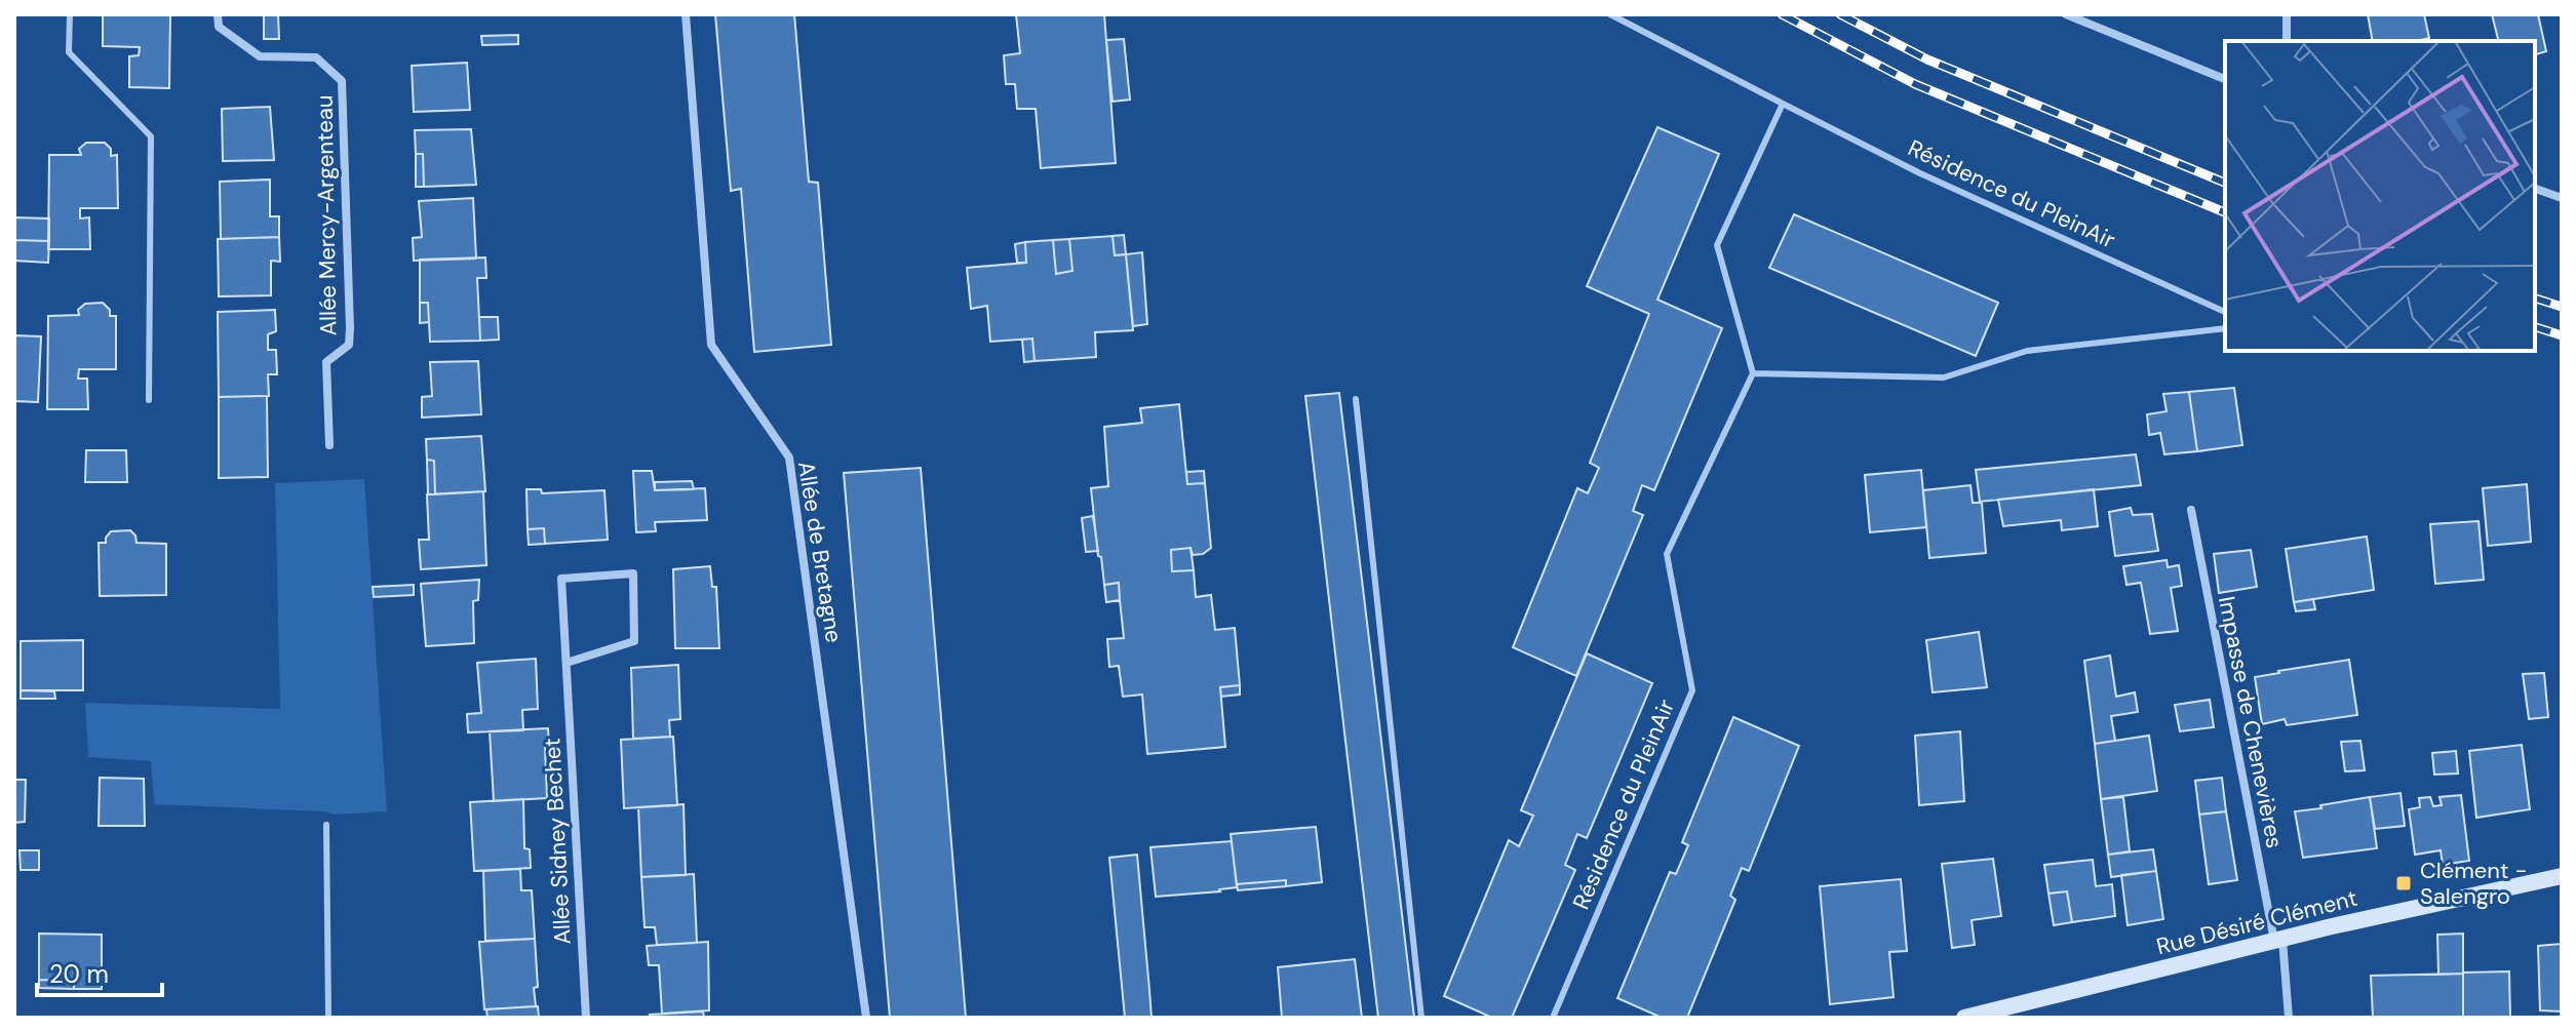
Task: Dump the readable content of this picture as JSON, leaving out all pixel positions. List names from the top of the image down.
{
  "streets": {
    "main road": ["Rue Désiré Clément"],
    "street": [
      "Allée Mercy-Argenteau",
      "Allée de Bretagne",
      "Impasse de Chenevières",
      "Allée Sidney Bechet"
    ],
    "lane": ["Résidence du PleinAir"]
  },
  "crossings": [
    ["Impasse de Chenevières", "Rue Désiré Clément"]
  ],
  "places": {
    "transit": ["Clément - Salengro"]
  },
  "scale_bar": "20 m"
}
